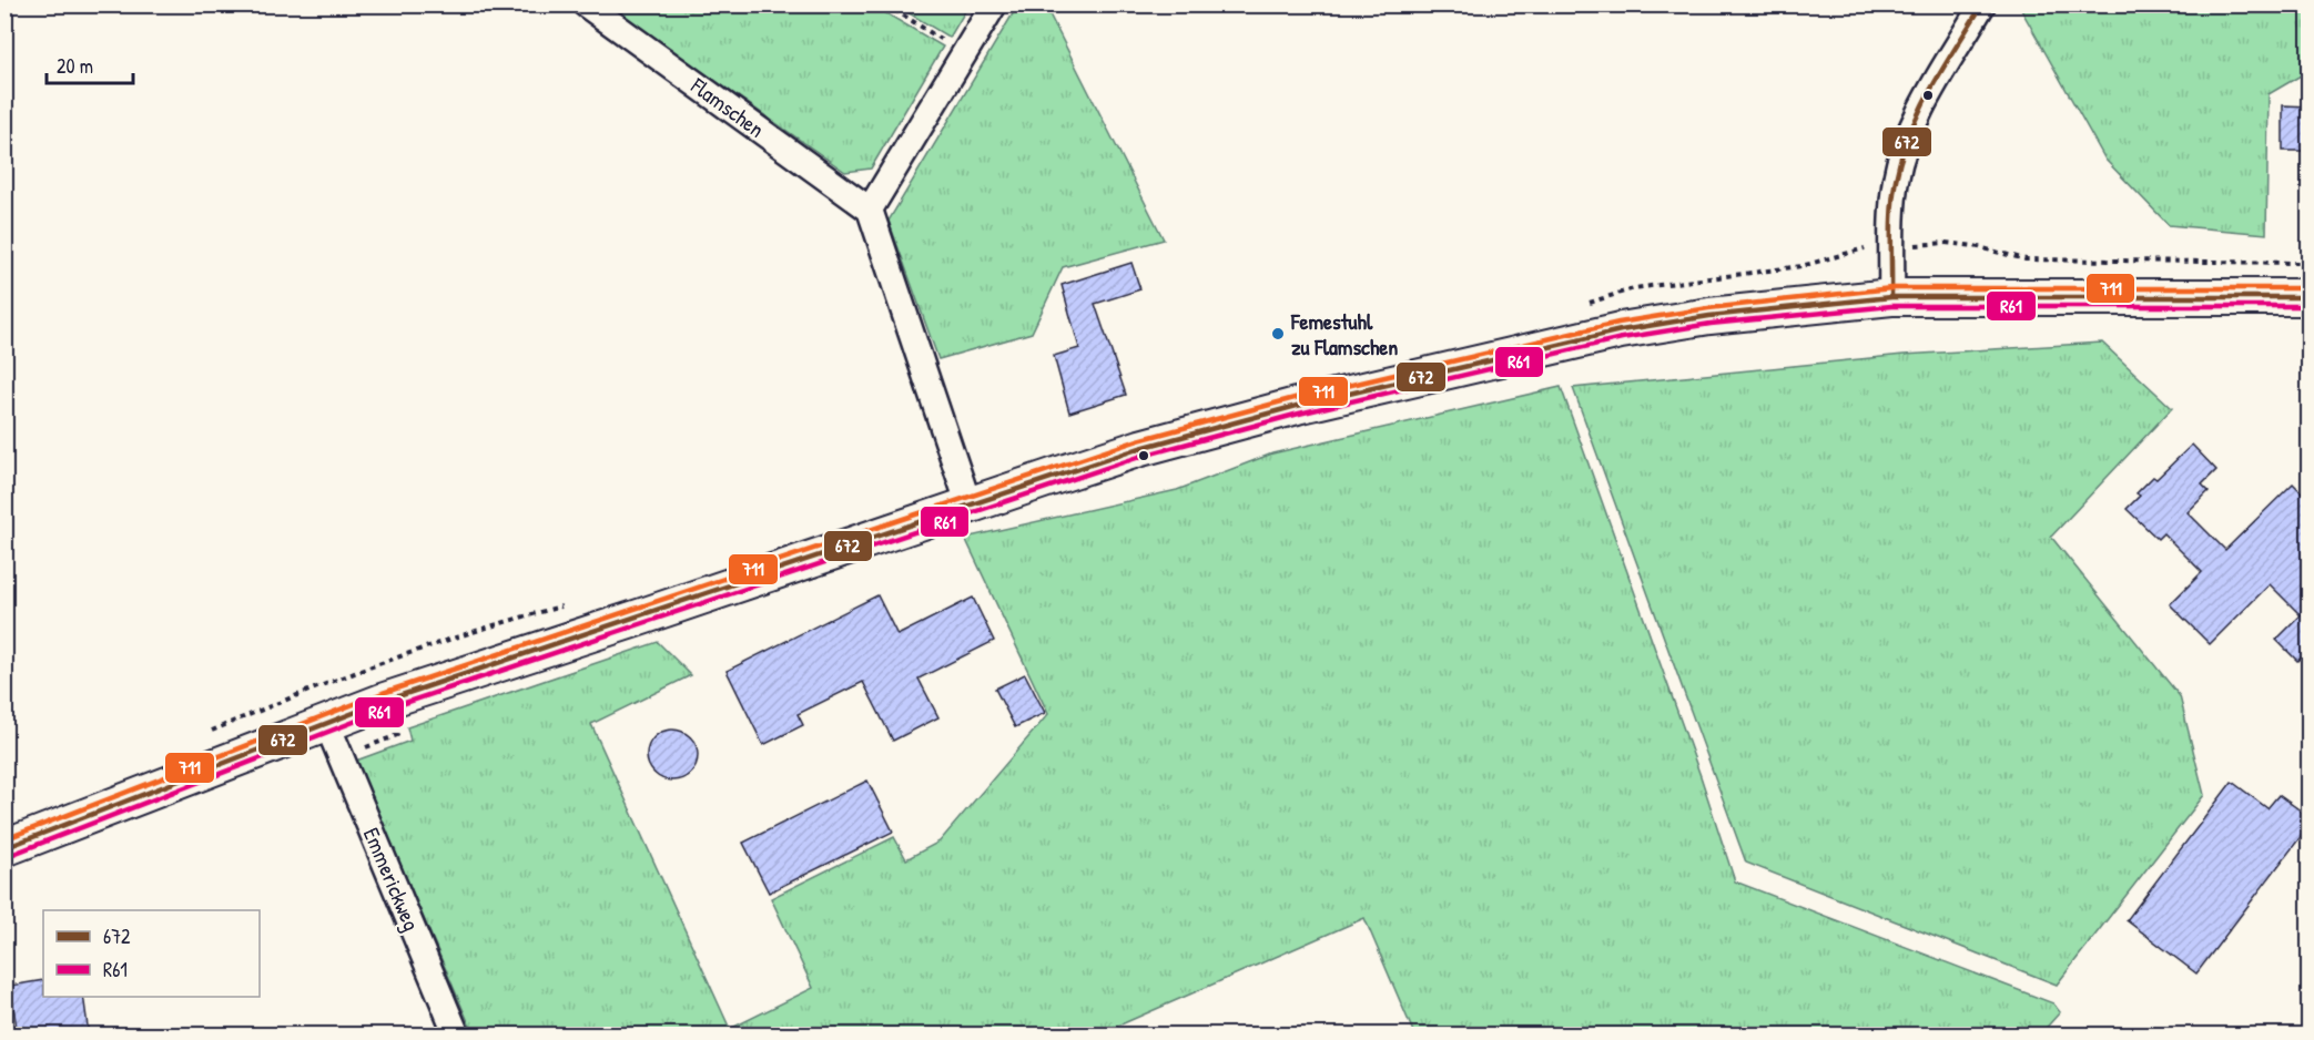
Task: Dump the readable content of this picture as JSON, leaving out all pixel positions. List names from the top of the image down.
{
  "streets": {
    "street": ["Flamschen", "Emmerickweg"]
  },
  "places": ["Femestuhl zu Flamschen"],
  "lines": ["transit line 672", "transit line 711", "transit line R61"],
  "legend": ["672", "R61"],
  "scale_bar": "20 m"
}
